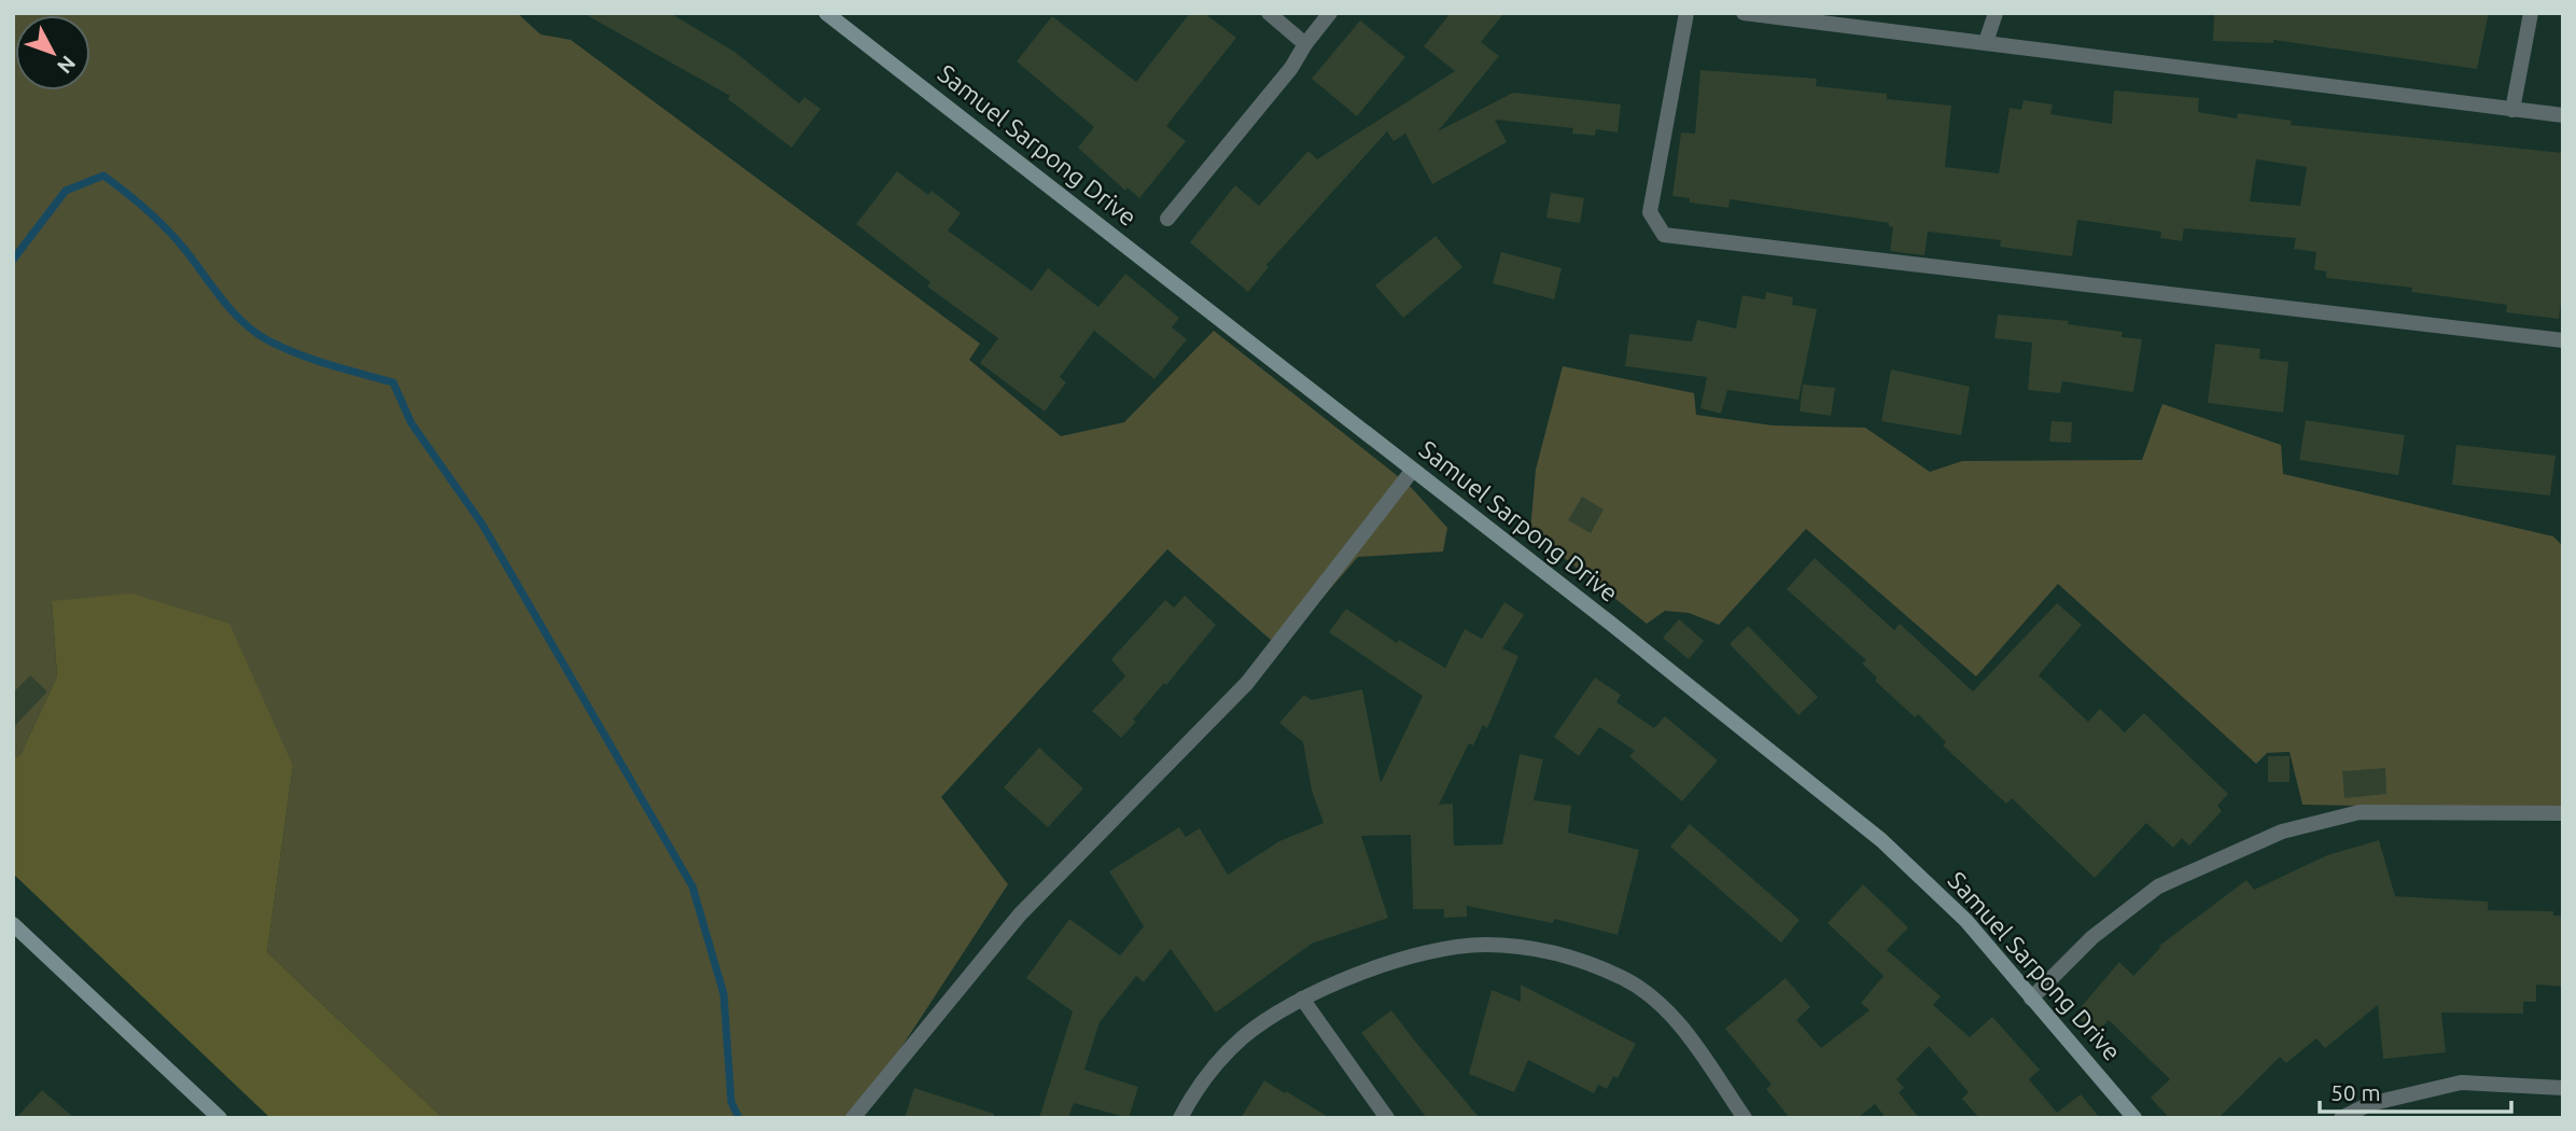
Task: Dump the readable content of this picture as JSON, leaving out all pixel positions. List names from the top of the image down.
{
  "streets": {
    "street": ["Samuel Sarpong Drive"]
  },
  "scale_bar": "50 m",
  "north": "bottom right"
}
